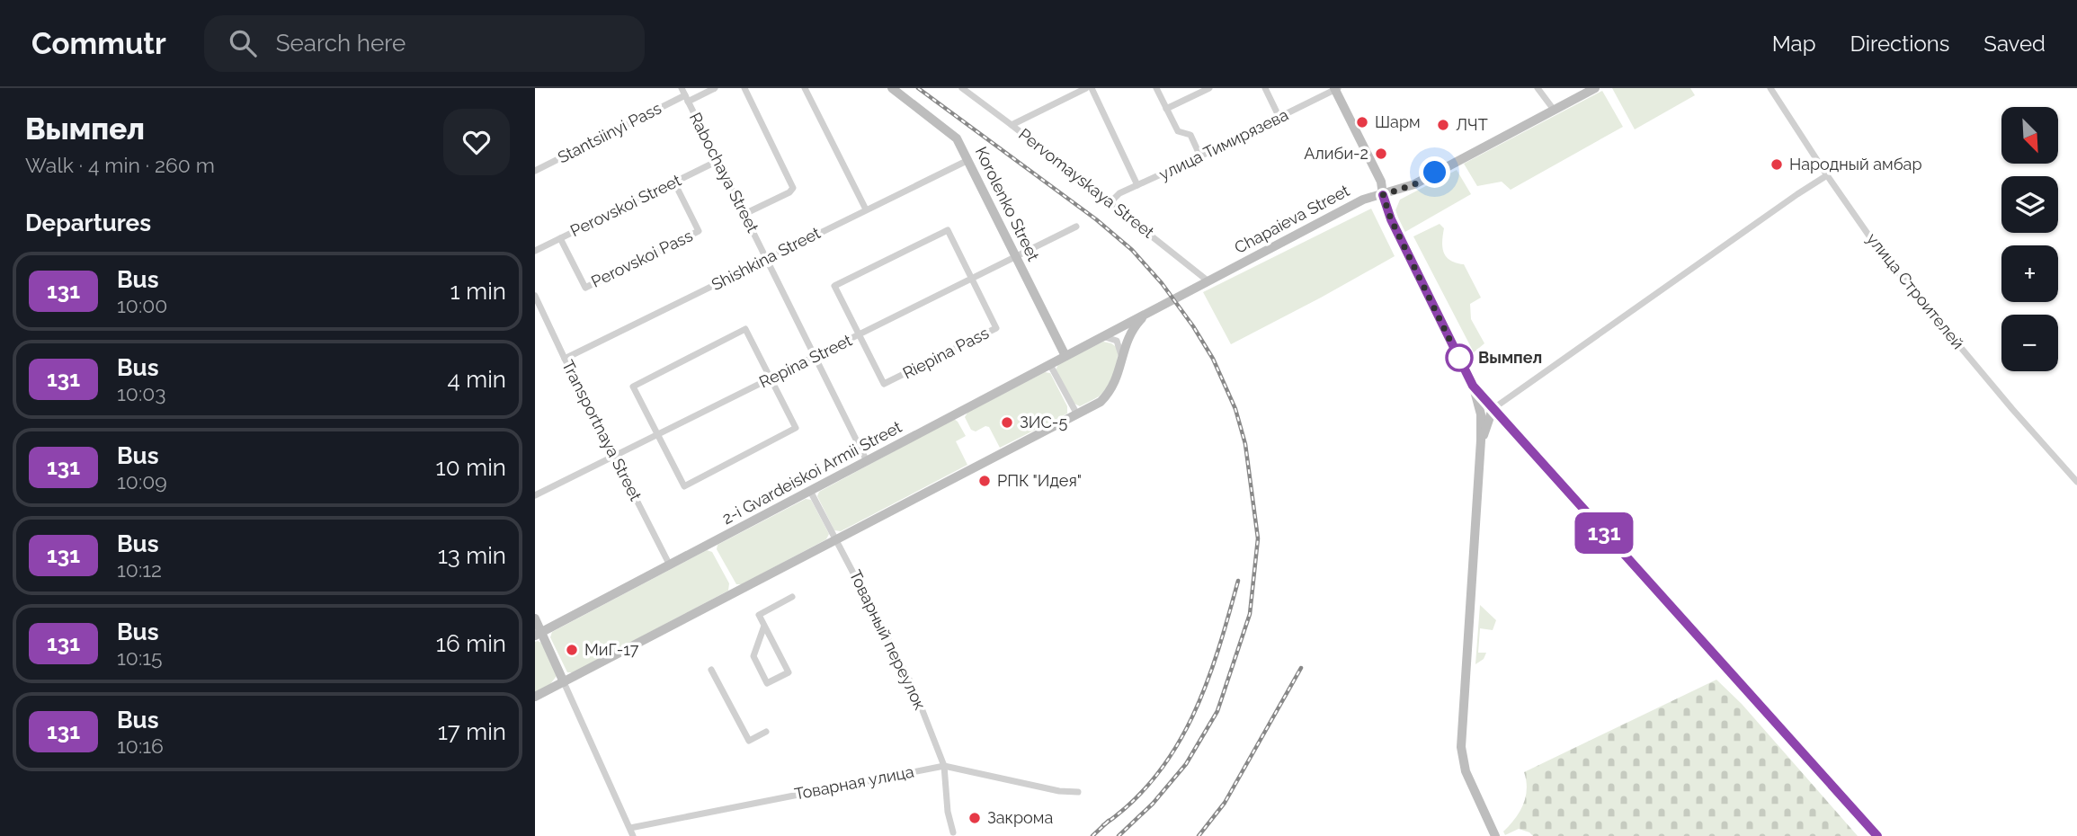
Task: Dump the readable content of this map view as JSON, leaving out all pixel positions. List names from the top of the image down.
{
  "streets": {
    "main road": ["Korolenko Street", "Chapaieva Street", "2-i Gvardeiskoi Armii Street"],
    "street": [
      "Stantsiinyi Pass",
      "улица Тимирязева",
      "Rabochaya Street",
      "Pervomayskaya Street",
      "Perovskoi Street",
      "Perovskoi Pass",
      "Shishkina Street",
      "улица Строителей",
      "Riepina Pass",
      "Repina Street",
      "Transportnaya Street",
      "Товарный переулок",
      "Товарная улица"
    ]
  },
  "crossings": [
    ["Stantsiinyi Pass", "Rabochaya Street"],
    ["улица Тимирязева", "Pervomayskaya Street"],
    ["Rabochaya Street", "Perovskoi Street"],
    ["Rabochaya Street", "Shishkina Street"],
    ["Rabochaya Street", "Repina Street"],
    ["Rabochaya Street", "2-i Gvardeiskoi Armii Street"],
    ["Pervomayskaya Street", "Chapaieva Street"],
    ["Korolenko Street", "Shishkina Street"],
    ["Korolenko Street", "Repina Street"],
    ["Korolenko Street", "2-i Gvardeiskoi Armii Street"],
    ["Perovskoi Street", "Perovskoi Pass"],
    ["Chapaieva Street", "2-i Gvardeiskoi Armii Street"],
    ["Shishkina Street", "Transportnaya Street"],
    ["Riepina Pass", "Repina Street"],
    ["Repina Street", "Transportnaya Street"],
    ["Transportnaya Street", "2-i Gvardeiskoi Armii Street"],
    ["2-i Gvardeiskoi Armii Street", "Товарный переулок"],
    ["Товарный переулок", "Товарная улица"]
  ],
  "places": [
    "Шарм",
    "ЛЧТ",
    "Алиби-2",
    "Народный амбар",
    "Вымпел",
    "ЗИС-5",
    "РПК \"Идея\"",
    "МиГ-17",
    "Закрома"
  ],
  "lines": ["bus line 131"],
  "north": "bottom right",
  "page": {
    "header": "Commutr",
    "search": "Search here",
    "nav": ["Map", "Directions", "Saved"],
    "heading": [
      ["Вымпел", "Walk · 4 min · 260 m"],
      "Departures"
    ],
    "on_map": "131",
    "map_buttons": ["+", "−"],
    "list": [
      {
        "mark": "131",
        "name": "Bus",
        "note": "10:00",
        "value": "1 min"
      },
      {
        "mark": "131",
        "name": "Bus",
        "note": "10:03",
        "value": "4 min"
      },
      {
        "mark": "131",
        "name": "Bus",
        "note": "10:09",
        "value": "10 min"
      },
      {
        "mark": "131",
        "name": "Bus",
        "note": "10:12",
        "value": "13 min"
      },
      {
        "mark": "131",
        "name": "Bus",
        "note": "10:15",
        "value": "16 min"
      },
      {
        "mark": "131",
        "name": "Bus",
        "note": "10:16",
        "value": "17 min"
      }
    ]
  }
}
